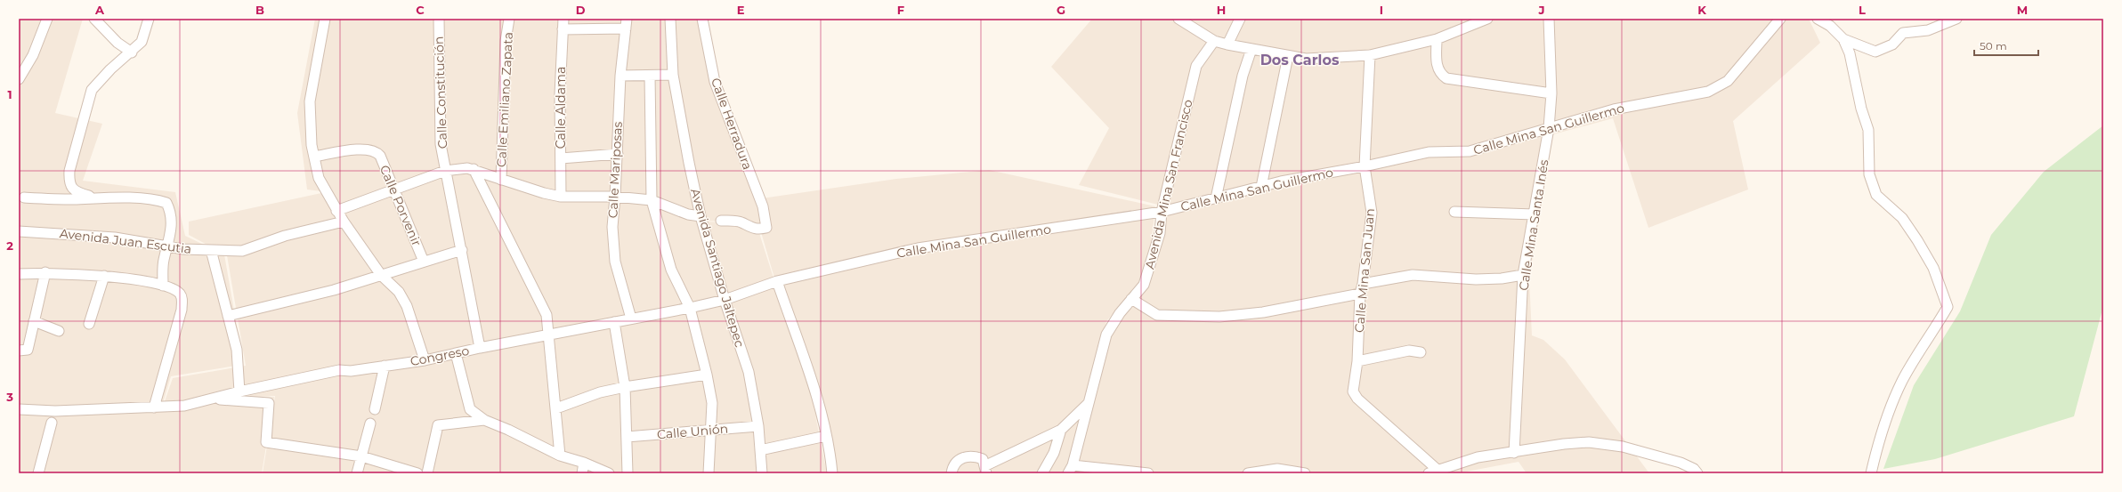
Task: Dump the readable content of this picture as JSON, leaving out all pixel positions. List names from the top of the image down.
{
  "streets": {
    "street": [
      "Calle Constitución",
      "Calle Emiliano Zapata",
      "Calle Aldama",
      "Calle Herradura",
      "Calle Mina San Guillermo",
      "Calle Mariposas",
      "Avenida Mina San Francisco",
      "Calle Porvenir",
      "Calle Mina Santa Inés",
      "Avenida Juan Escutia",
      "Avenida Santiago Jaltepec",
      "Calle Mina San Juan",
      "Congreso",
      "Calle Unión"
    ]
  },
  "crossings": [
    ["Calle Constitución", "Congreso"],
    ["Calle Mina San Guillermo", "Avenida Mina San Francisco"],
    ["Calle Mina San Guillermo", "Calle Mina Santa Inés"],
    ["Calle Mina San Guillermo", "Avenida Santiago Jaltepec"],
    ["Calle Mina San Guillermo", "Calle Mina San Juan"],
    ["Calle Mina San Guillermo", "Congreso"],
    ["Calle Mariposas", "Congreso"],
    ["Avenida Santiago Jaltepec", "Congreso"],
    ["Avenida Santiago Jaltepec", "Calle Unión"]
  ],
  "districts": ["Dos Carlos"],
  "scale_bar": "50 m",
  "grid": {
    "columns": [
      "A",
      "B",
      "C",
      "D",
      "E",
      "F",
      "G",
      "H",
      "I",
      "J",
      "K",
      "L",
      "M"
    ],
    "rows": ["1", "2", "3"]
  }
}
